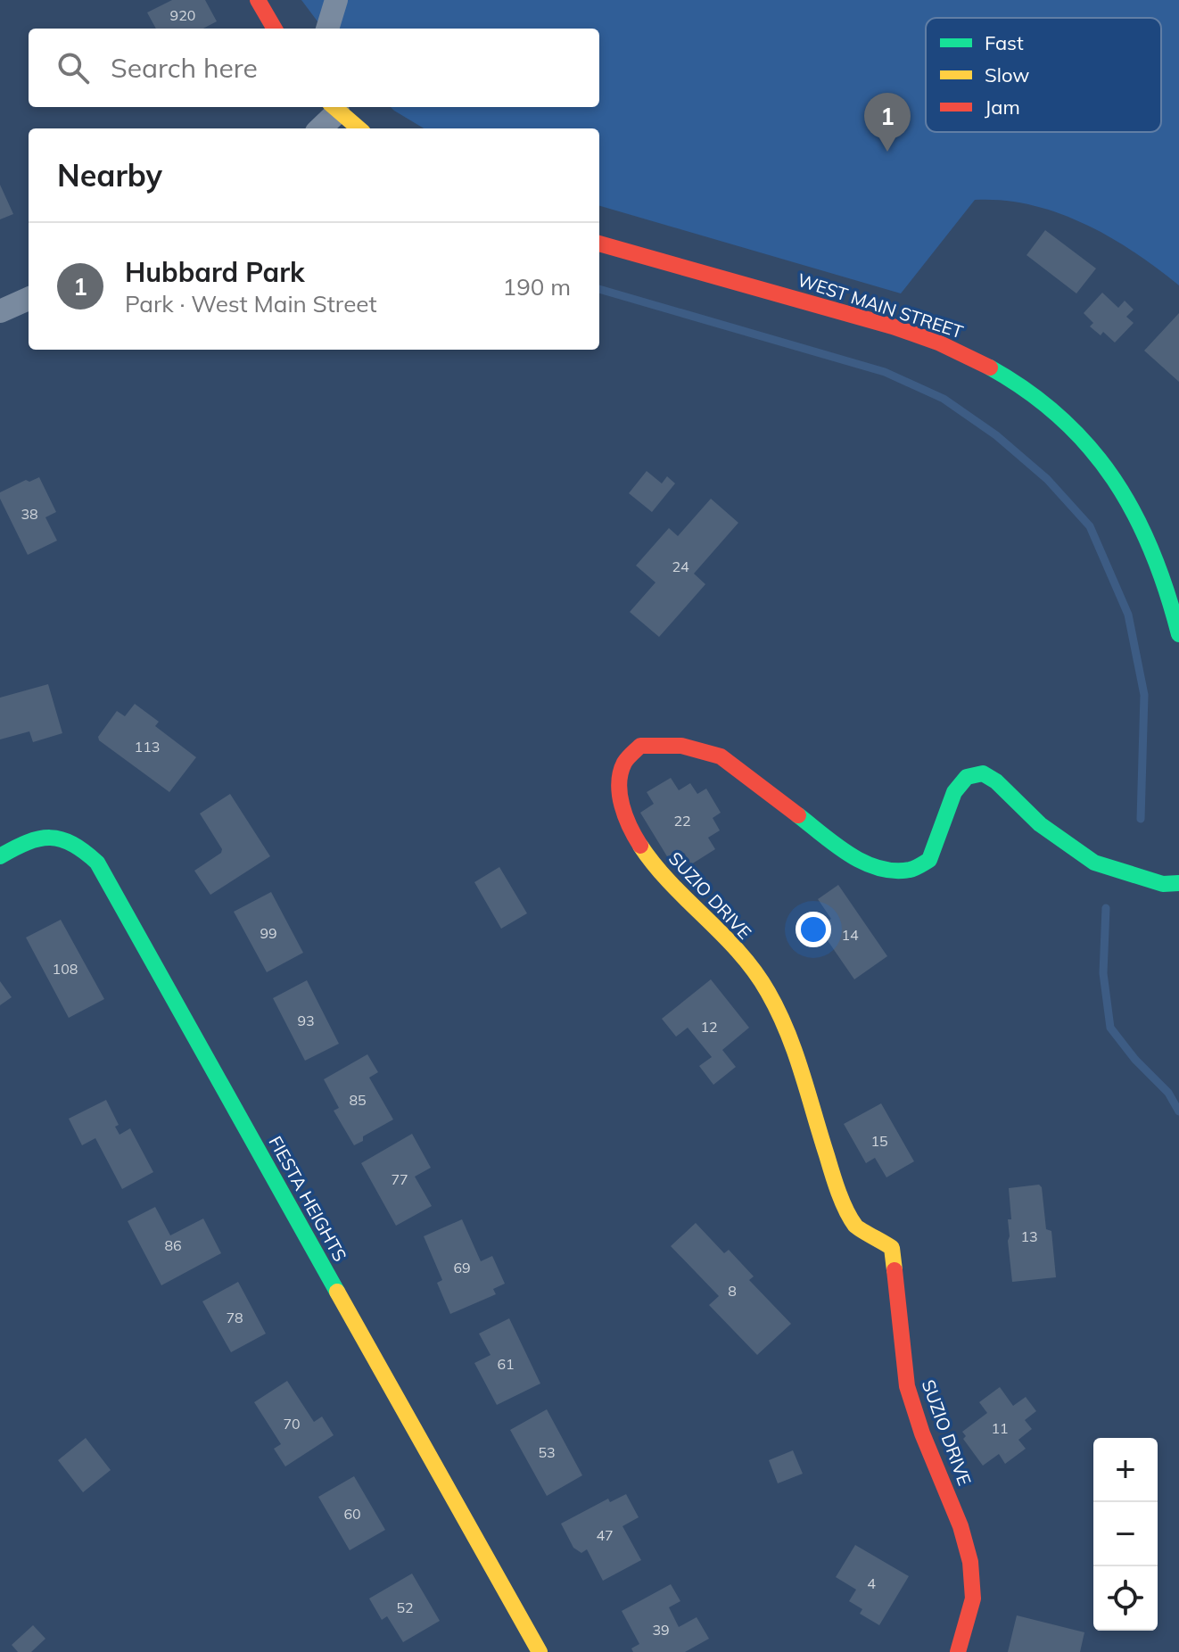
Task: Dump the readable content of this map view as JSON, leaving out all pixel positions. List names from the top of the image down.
{
  "streets": {
    "street": ["WEST MAIN STREET", "SUZIO DRIVE", "FIESTA HEIGHTS"]
  },
  "house_numbers": [
    "920",
    "38",
    "24",
    "113",
    "22",
    "99",
    "14",
    "108",
    "93",
    "12",
    "85",
    "15",
    "77",
    "13",
    "86",
    "69",
    "8",
    "78",
    "61",
    "70",
    "11",
    "53",
    "60",
    "47",
    "4",
    "52",
    "39"
  ],
  "legend": ["Fast", "Slow", "Jam"],
  "page": {
    "search": "Search here",
    "pins": "1",
    "heading": "Nearby",
    "list": [
      {
        "mark": "1",
        "name": "Hubbard Park",
        "note": "Park · West Main Street",
        "value": "190 m"
      }
    ],
    "map_buttons": ["+", "−"]
  }
}
